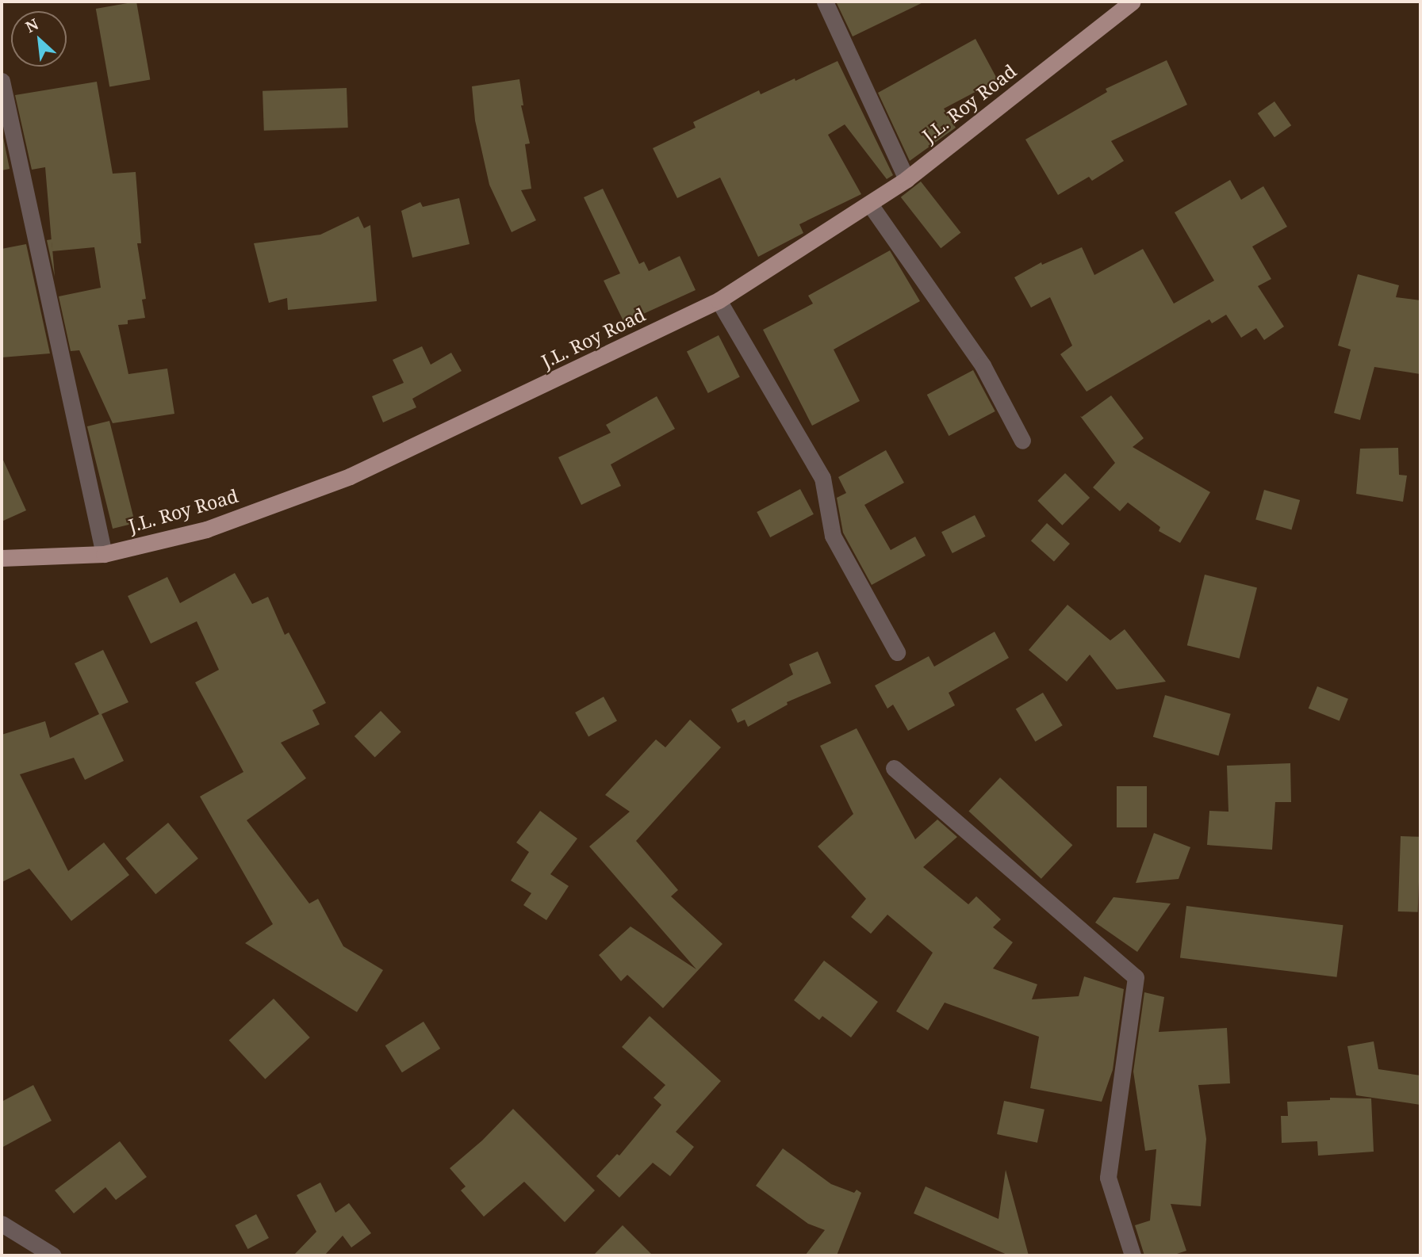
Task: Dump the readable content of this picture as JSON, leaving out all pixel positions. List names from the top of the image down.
{
  "streets": {
    "main road": ["J.L. Roy Road"]
  },
  "north": "top left"
}
